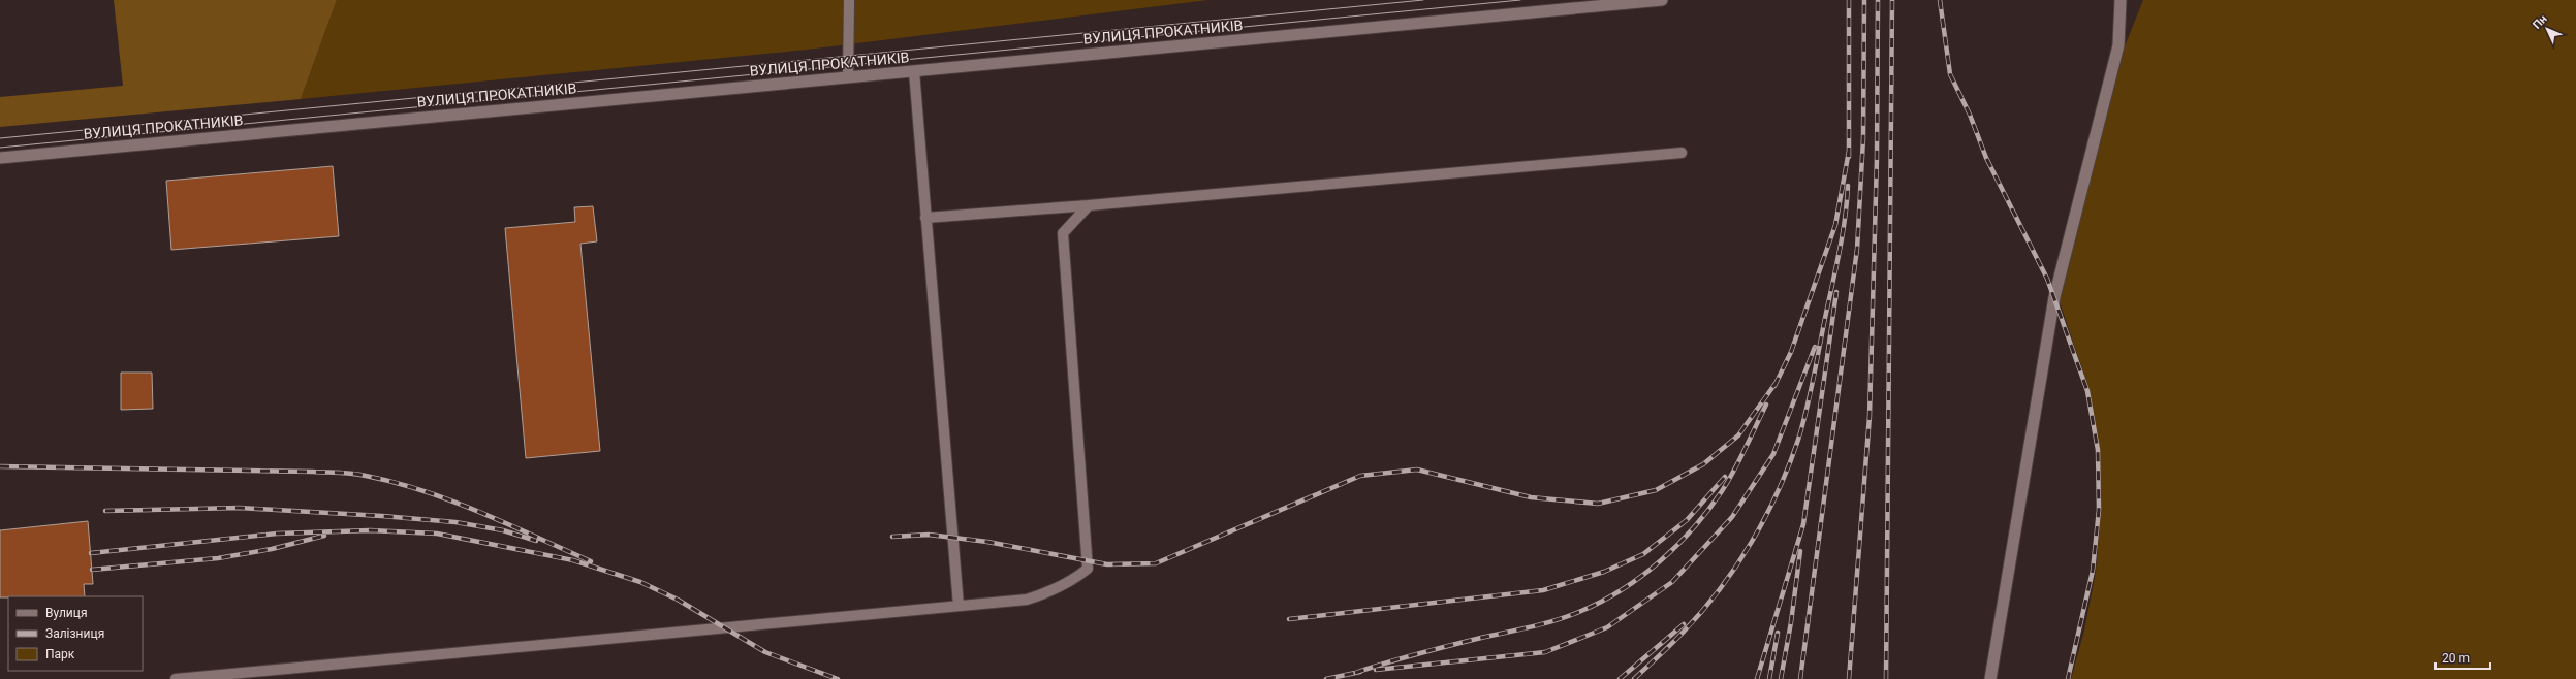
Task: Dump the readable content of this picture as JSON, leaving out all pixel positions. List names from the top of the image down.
{
  "streets": {
    "street": ["ВУЛИЦЯ ПРОКАТНИКІВ"]
  },
  "legend": ["Вулиця", "Залізниця", "Парк"],
  "scale_bar": "20 m",
  "north": "top left"
}
